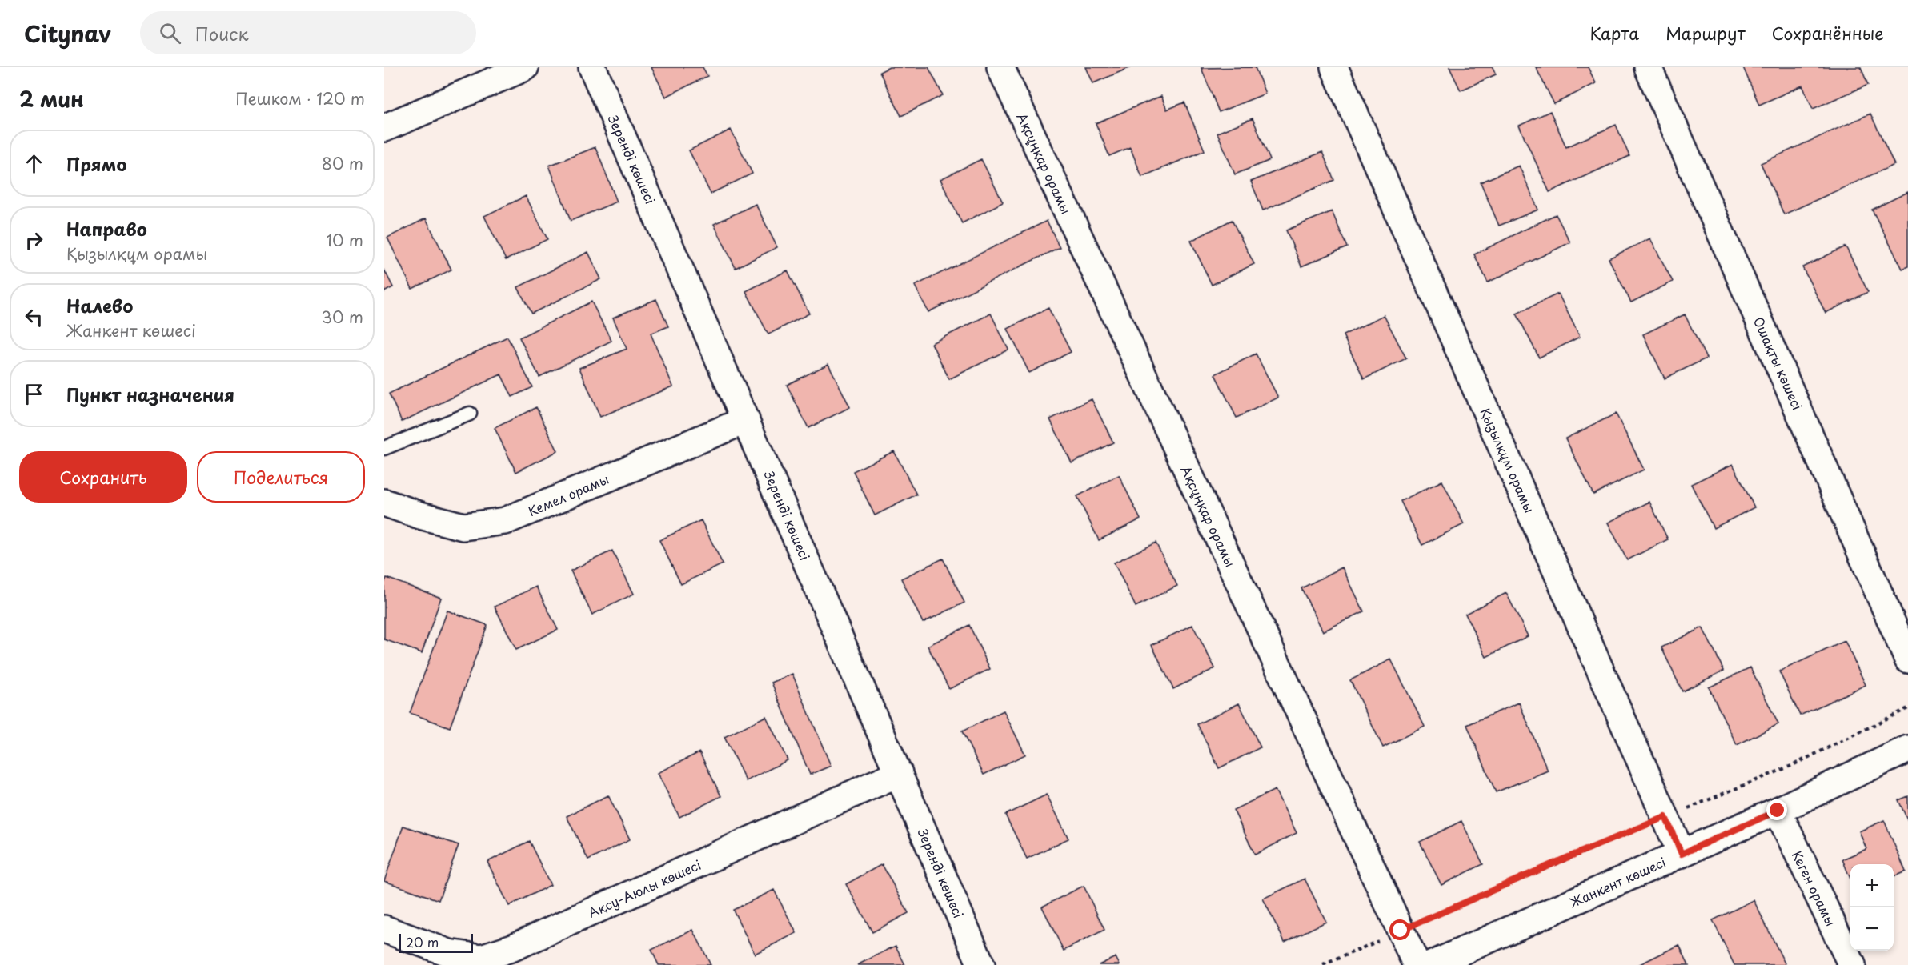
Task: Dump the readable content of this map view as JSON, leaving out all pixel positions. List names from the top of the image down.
{
  "streets": {
    "street": [
      "Зеренді көшесі",
      "Ақсұңқар орамы",
      "Ошақты көшесі",
      "Қызылқұм орамы",
      "Кемел орамы",
      "Жанкент көшесі",
      "Ақсу-Аюлы көшесі",
      "Кеген орамы"
    ]
  },
  "crossings": [
    ["Зеренді көшесі", "Кемел орамы"],
    ["Зеренді көшесі", "Ақсу-Аюлы көшесі"],
    ["Қызылқұм орамы", "Жанкент көшесі"],
    ["Жанкент көшесі", "Кеген орамы"]
  ],
  "scale_bar": "20 m",
  "page": {
    "header": "Citynav",
    "search": "Поиск",
    "nav": ["Карта", "Маршрут", "Сохранённые"],
    "heading": ["2 мин", "Пешком · 120 m"],
    "list": [
      ["Прямо", "80 m"],
      ["Направо", "Қызылқұм орамы", "10 m"],
      ["Налево", "Жанкент көшесі", "30 m"],
      "Пункт назначения"
    ],
    "buttons": ["Сохранить", "Поделиться"],
    "map_buttons": ["+", "−"],
    "scale": "20 m"
  }
}
